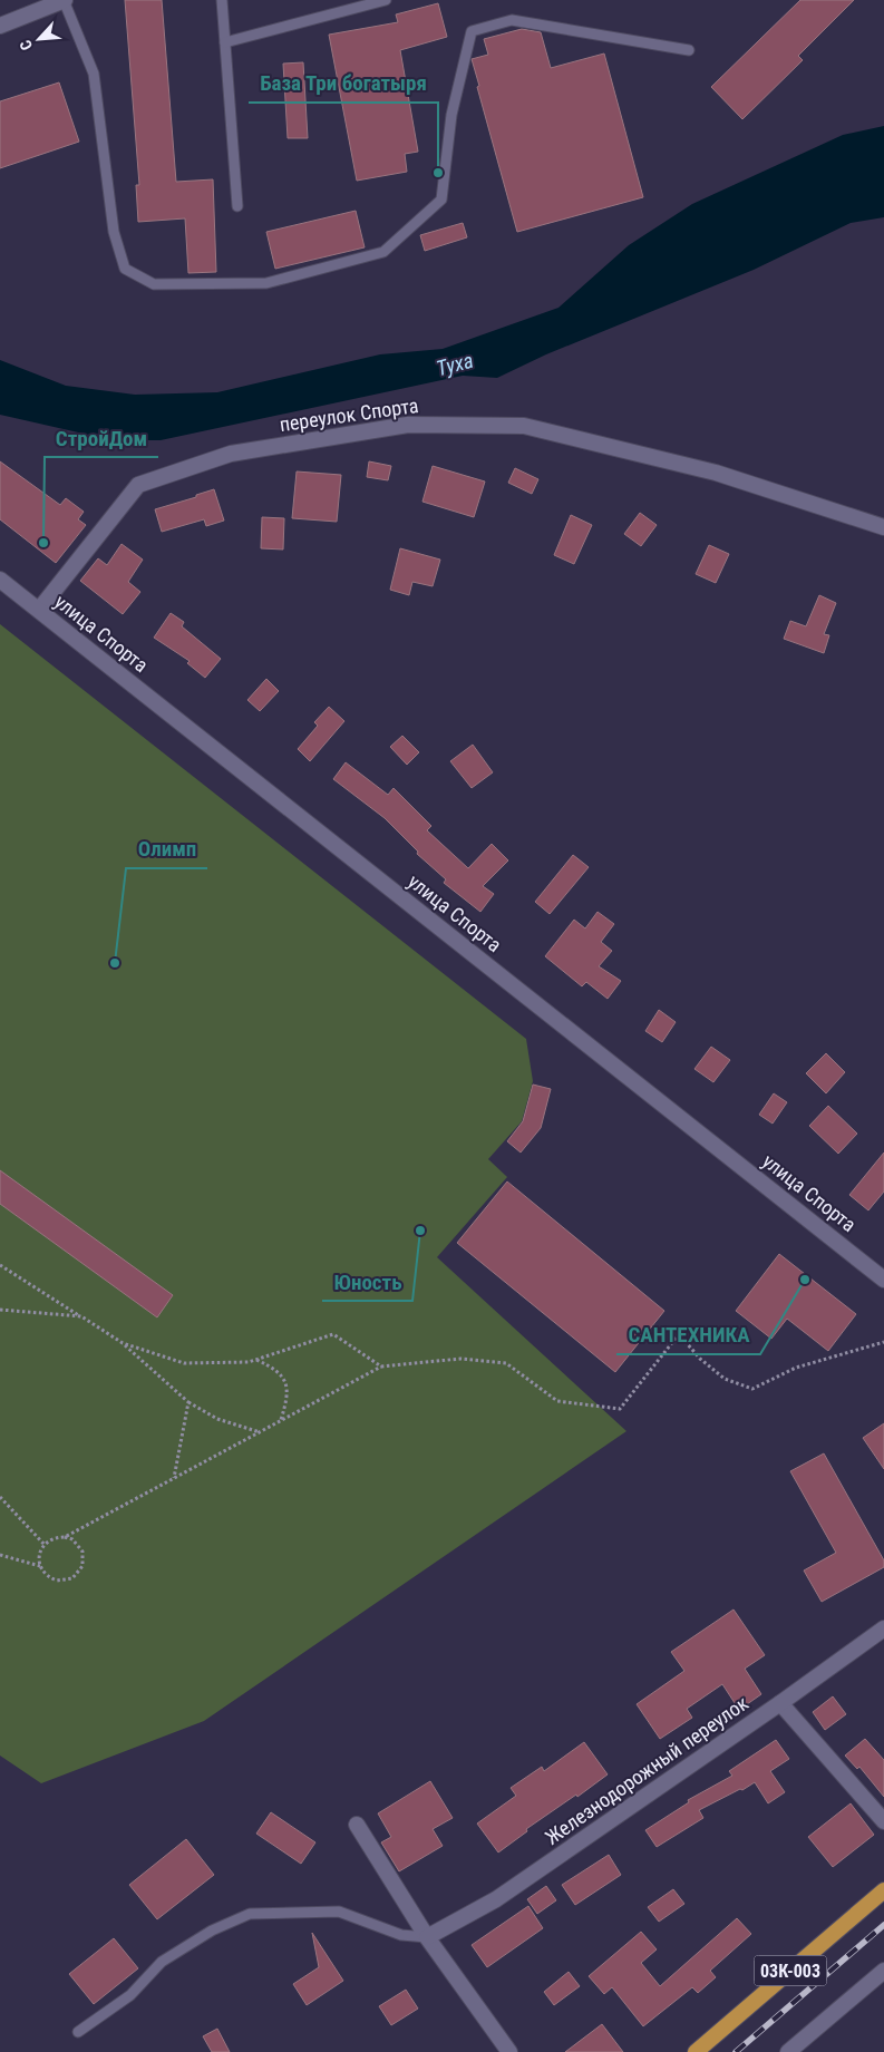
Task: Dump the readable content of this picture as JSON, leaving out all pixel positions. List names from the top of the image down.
{
  "streets": {
    "main road": ["03К-003"],
    "street": ["переулок Спорта", "улица Спорта", "Железнодорожный переулок"]
  },
  "crossings": [
    ["переулок Спорта", "улица Спорта"]
  ],
  "water": ["Туха"],
  "places": [
    "База Три богатыря",
    "СтройДом",
    "Олимп",
    "Юность",
    "САНТЕХНИКА"
  ],
  "north": "bottom left"
}
